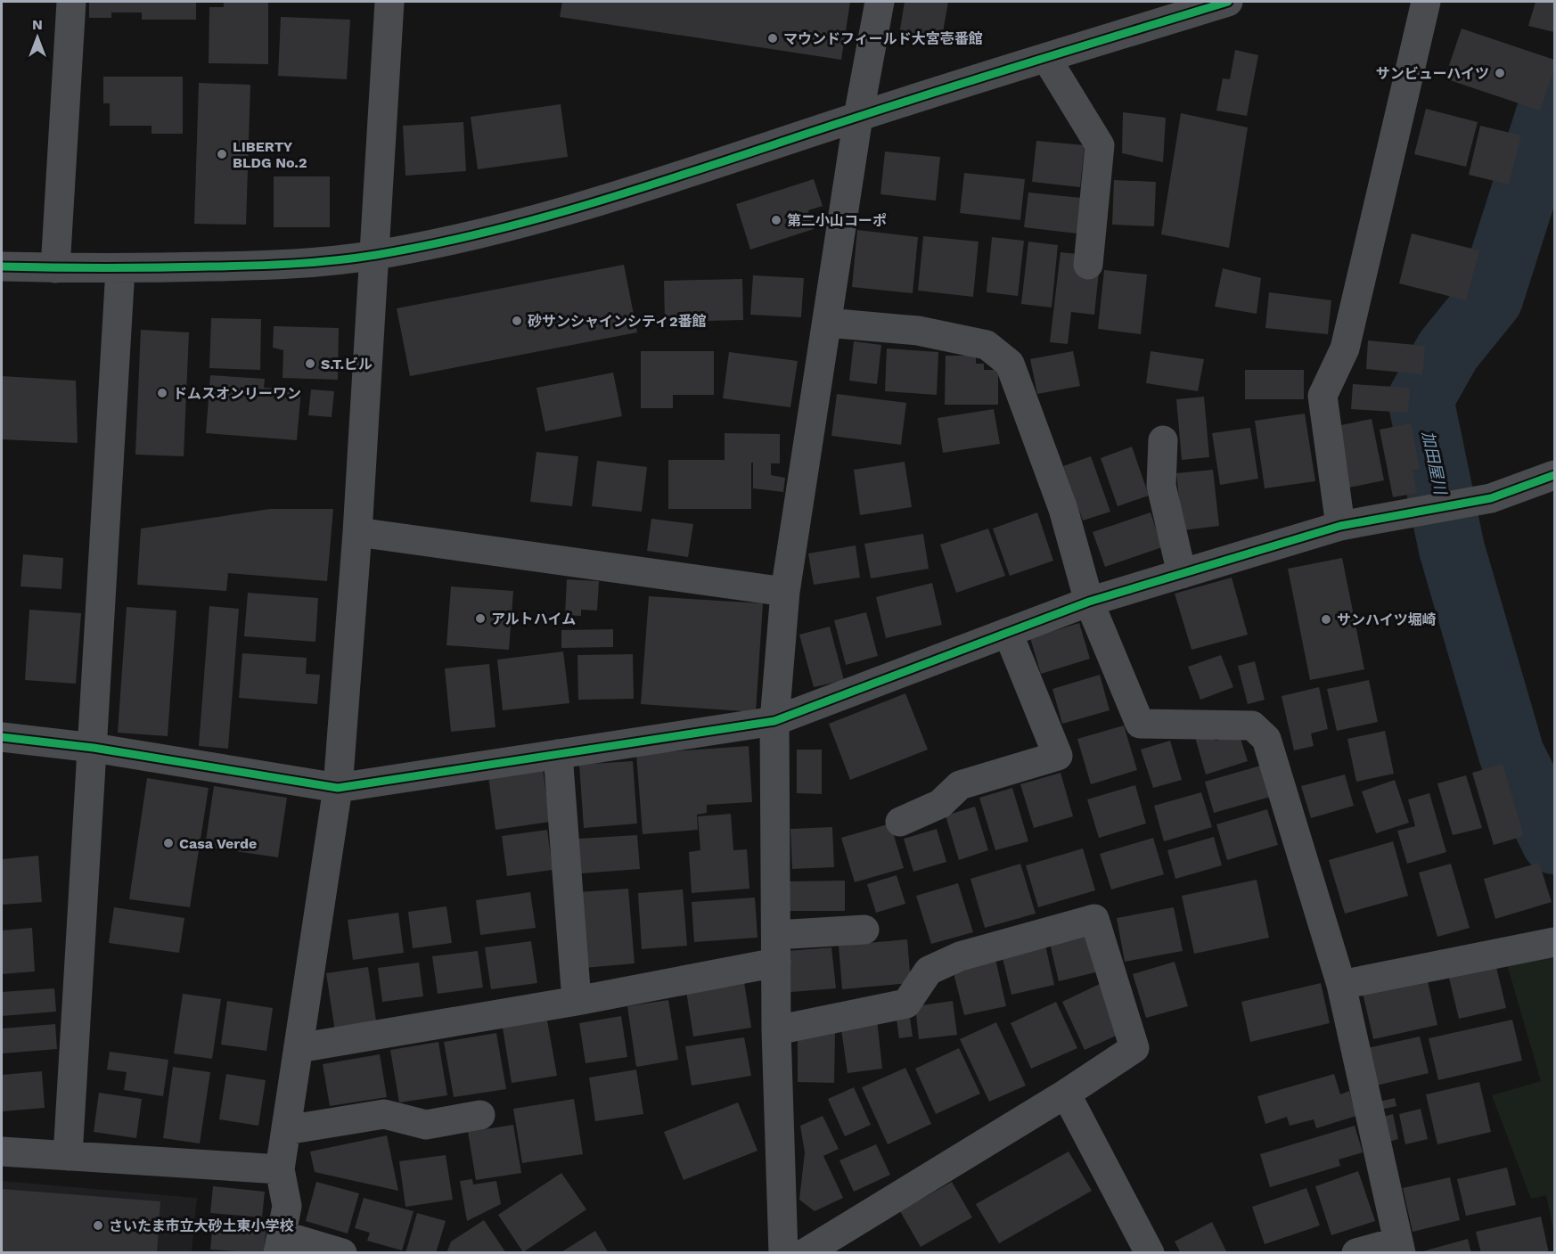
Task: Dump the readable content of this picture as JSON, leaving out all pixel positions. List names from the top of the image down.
{
  "water": ["加田屋川"],
  "places": [
    "マウンドフィールド大宮壱番館",
    "サンビューハイツ",
    "LIBERTY BLDG No.2",
    "第二小山コーポ",
    "砂サンシャインシティ2番館",
    "S.T.ビル",
    "ドムスオンリーワン",
    "アルトハイム",
    "サンハイツ堀崎",
    "Casa Verde",
    "さいたま市立大砂土東小学校"
  ],
  "north": "top"
}
